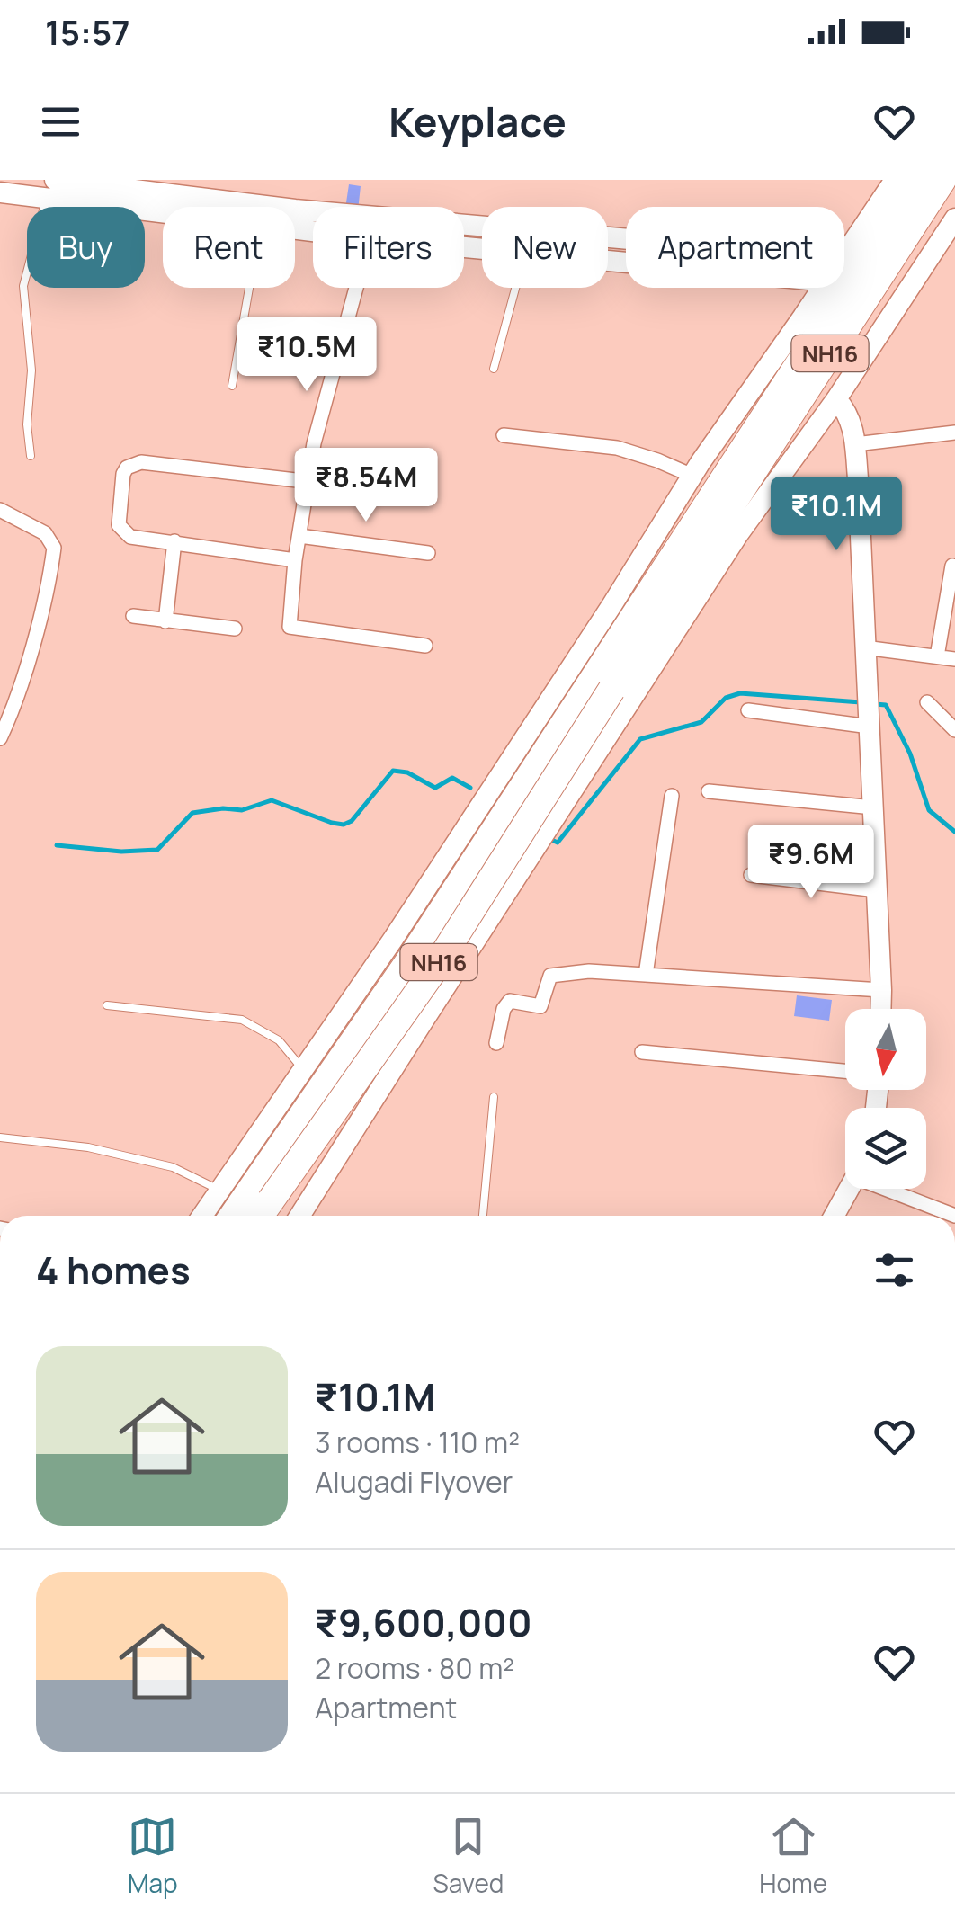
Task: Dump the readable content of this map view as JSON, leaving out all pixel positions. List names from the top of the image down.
{
  "streets": {
    "highway": ["NH16"]
  },
  "north": "bottom",
  "page": {
    "status": "15:57",
    "header": "Keyplace",
    "chip": [
      "Buy",
      "Rent",
      "Filters",
      "New",
      "Apartment"
    ],
    "price": [
      "₹10.5M",
      "₹8.54M",
      "₹10.1M",
      "₹9.6M"
    ],
    "heading": "4 homes",
    "list": [
      {
        "name": "₹10.1M",
        "note": "3 rooms · 110 m² · Alugadi Flyover"
      },
      {
        "name": "₹9,600,000",
        "note": "2 rooms · 80 m² · Apartment"
      }
    ],
    "tabs": ["Map", "Saved", "Home"]
  }
}
